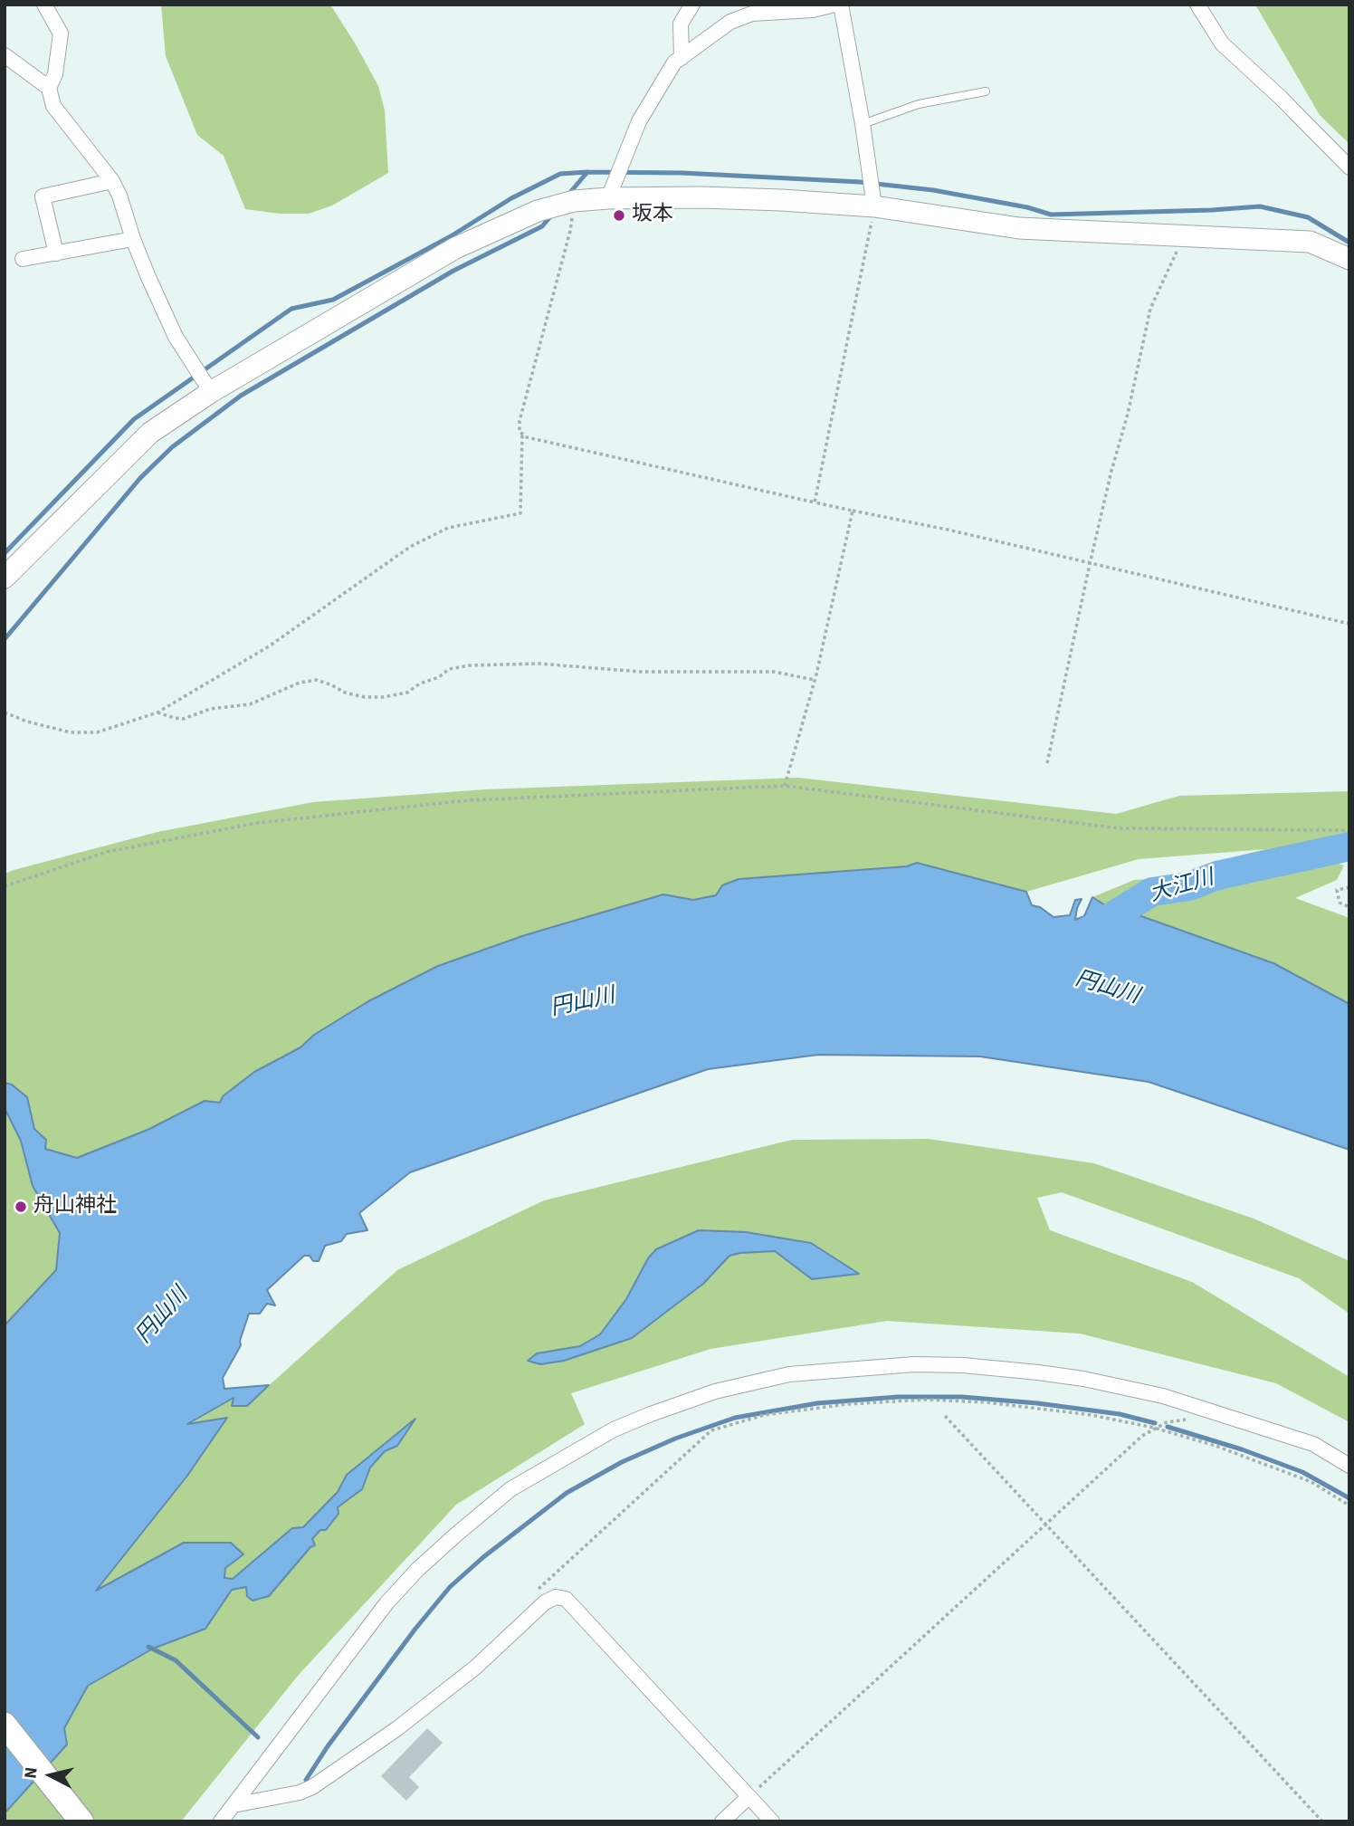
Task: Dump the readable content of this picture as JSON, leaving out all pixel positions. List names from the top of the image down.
{
  "water": ["大江川", "円山川"],
  "places": ["坂本", "舟山神社"],
  "north": "left"
}
